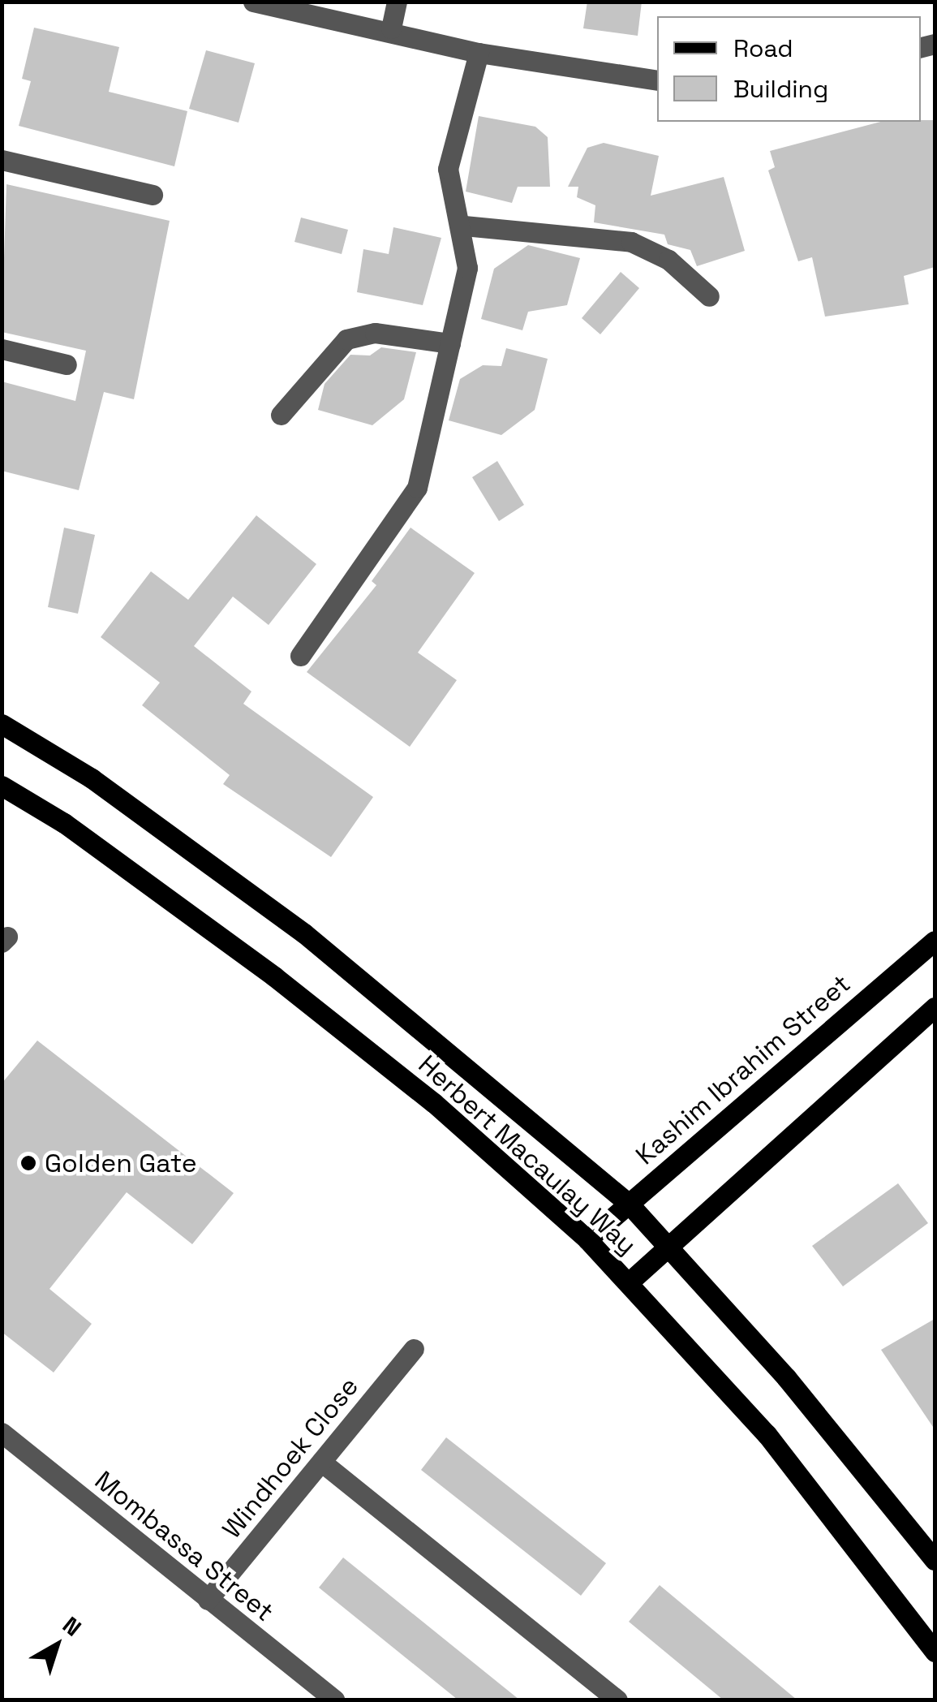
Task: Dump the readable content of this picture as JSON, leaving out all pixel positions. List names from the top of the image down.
{
  "streets": {
    "main road": ["Kashim Ibrahim Street", "Herbert Macaulay Way"],
    "street": ["Windhoek Close", "Mombassa Street"]
  },
  "crossings": [
    ["Kashim Ibrahim Street", "Herbert Macaulay Way"],
    ["Windhoek Close", "Mombassa Street"]
  ],
  "places": ["Golden Gate"],
  "legend": ["Road", "Building"],
  "north": "top right"
}
